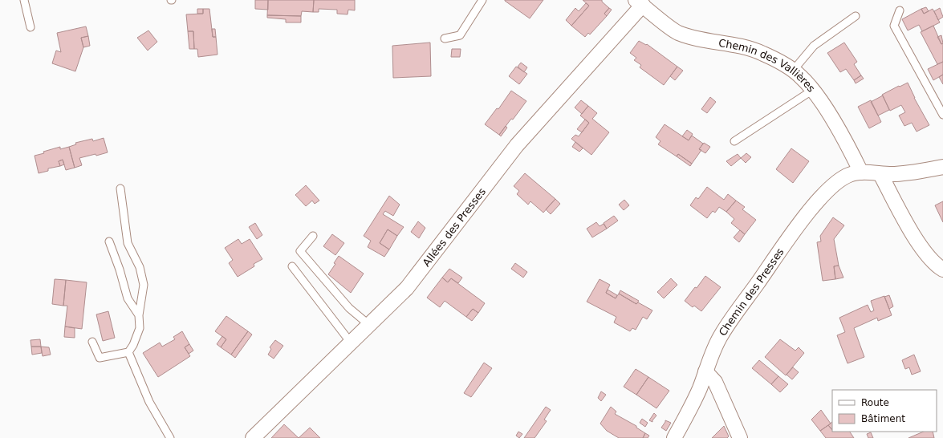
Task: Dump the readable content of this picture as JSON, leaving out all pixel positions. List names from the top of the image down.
{
  "streets": {
    "street": ["Chemin des Vallières", "Allées des Presses", "Chemin des Presses"]
  },
  "crossings": [
    ["Chemin des Vallières", "Allées des Presses"],
    ["Chemin des Vallières", "Chemin des Presses"]
  ],
  "legend": ["Route", "Bâtiment"]
}
